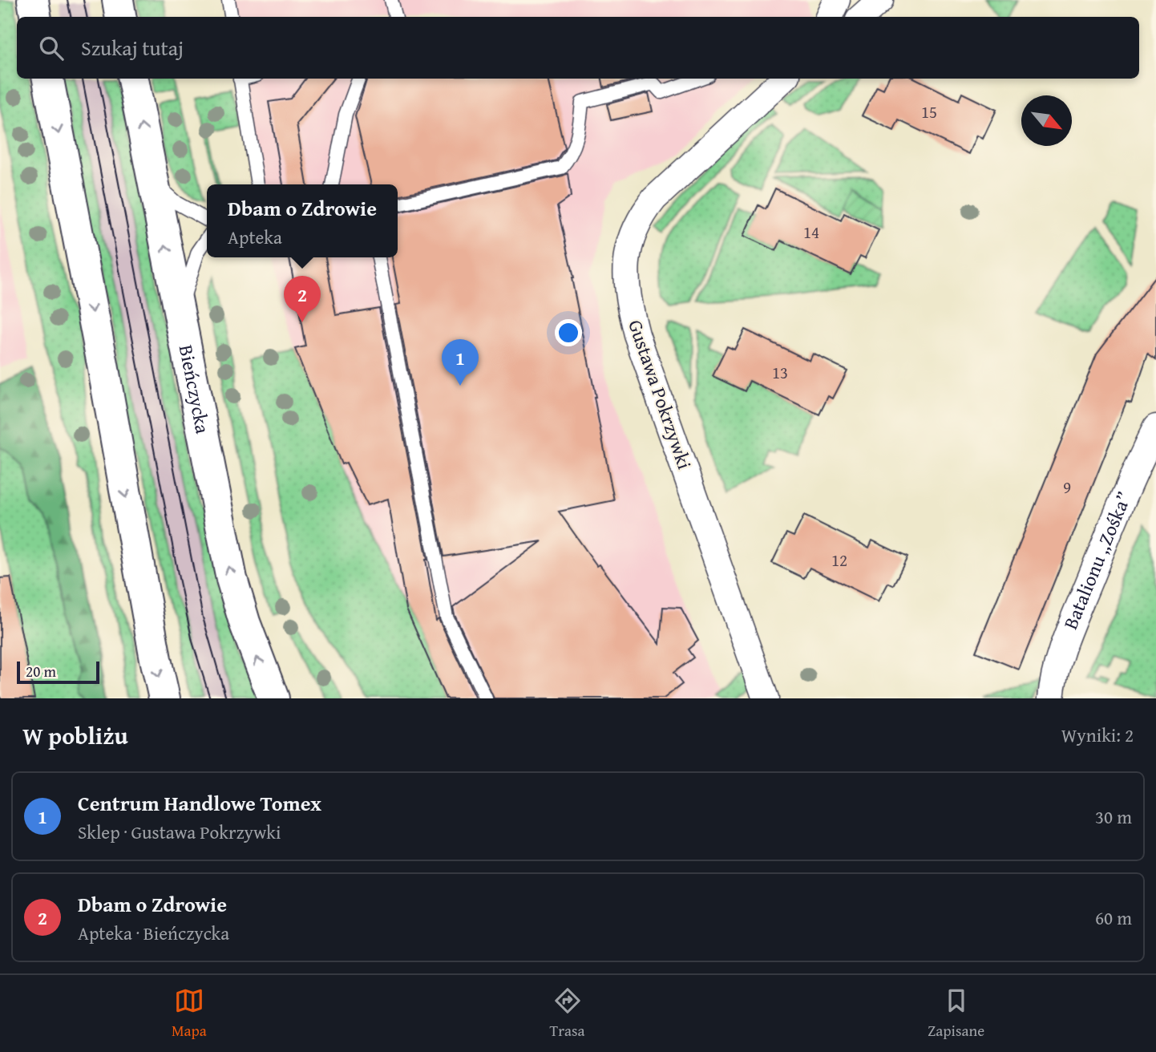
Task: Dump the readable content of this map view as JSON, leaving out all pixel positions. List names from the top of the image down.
{
  "streets": {
    "main road": ["Bieńczycka"],
    "street": ["Gustawa Pokrzywki", "Batalionu „Zośka”"]
  },
  "house_numbers": [
    "15",
    "14",
    "13",
    "9",
    "12"
  ],
  "scale_bar": "20 m",
  "north": "bottom right",
  "page": {
    "search": "Szukaj tutaj",
    "popup": ["Dbam o Zdrowie", "Apteka"],
    "pins": ["2", "1"],
    "scale": "20 m",
    "heading": ["W pobliżu", "Wyniki: 2"],
    "list": [
      {
        "mark": "1",
        "name": "Centrum Handlowe Tomex",
        "note": "Sklep · Gustawa Pokrzywki",
        "value": "30 m"
      },
      {
        "mark": "2",
        "name": "Dbam o Zdrowie",
        "note": "Apteka · Bieńczycka",
        "value": "60 m"
      }
    ],
    "nav": ["Mapa", "Trasa", "Zapisane"]
  }
}
